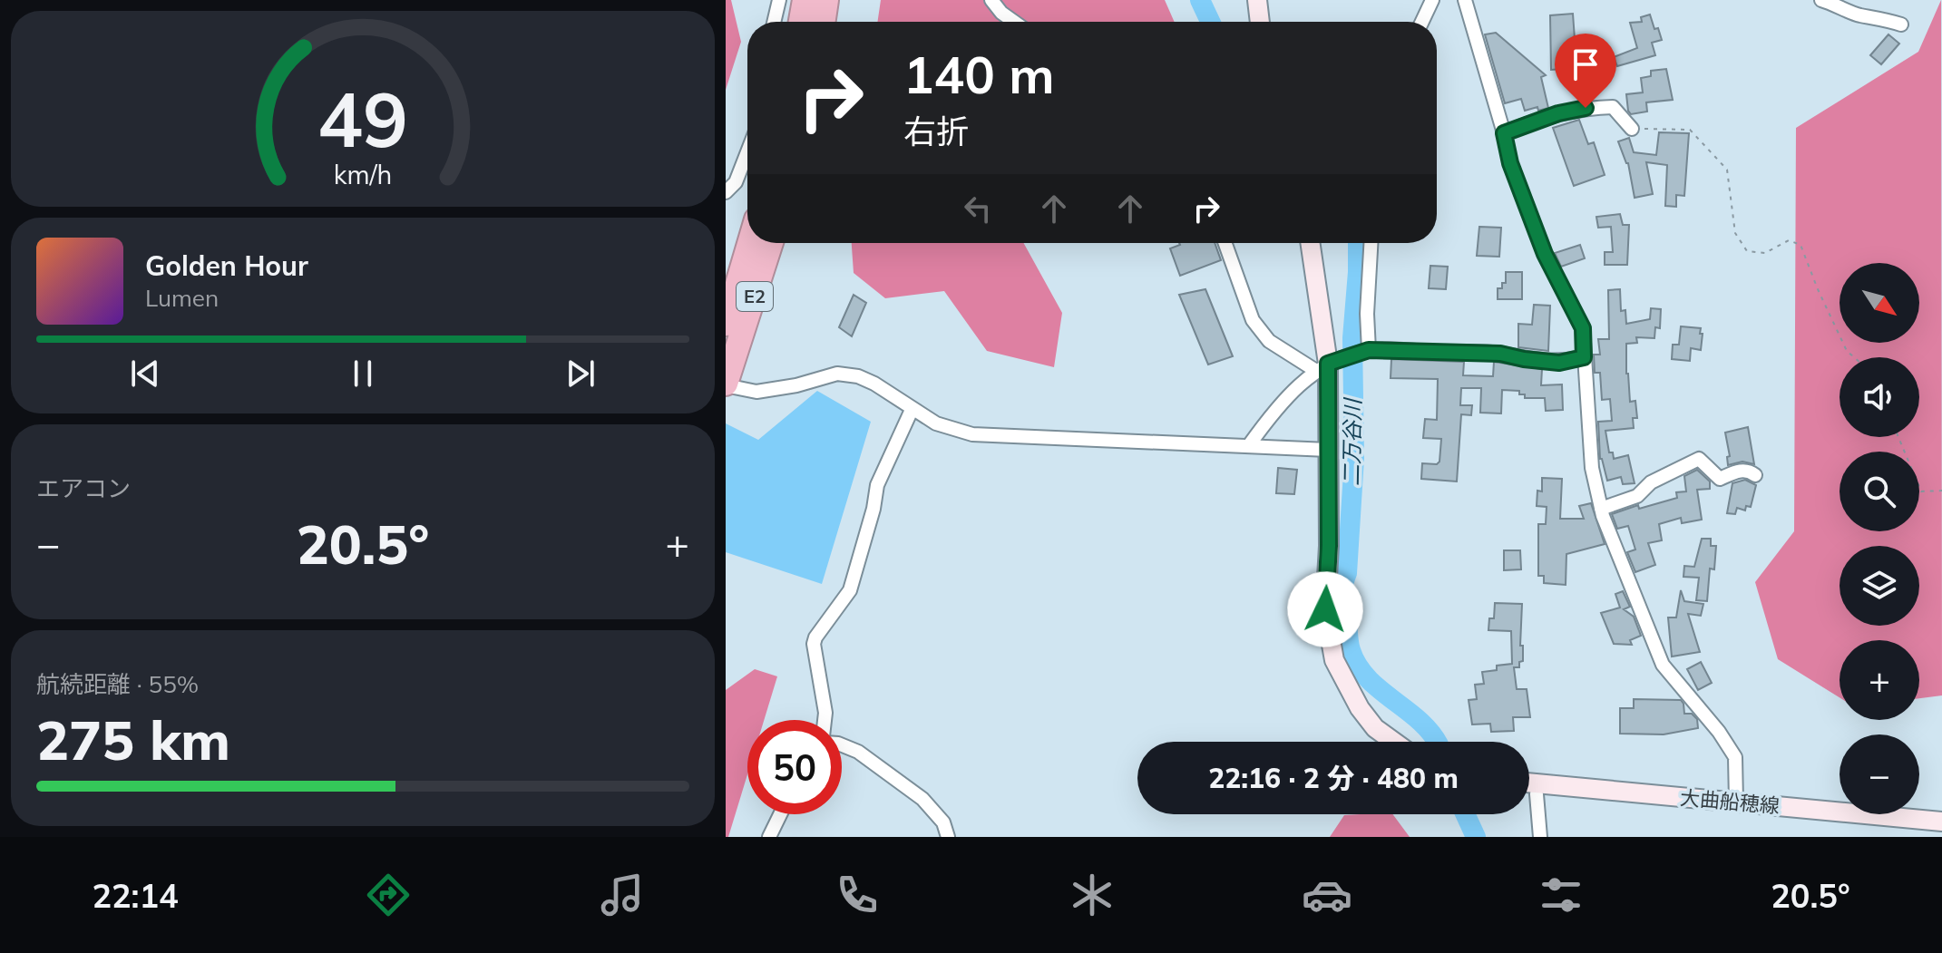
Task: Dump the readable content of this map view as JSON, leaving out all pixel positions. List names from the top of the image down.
{
  "streets": {
    "highway": ["E2"],
    "main road": ["大曲船穂線"]
  },
  "water": ["二万谷川"],
  "north": "bottom right",
  "page": {
    "turn": ["140 m", "右折"],
    "song": ["Golden Hour", "Lumen"],
    "map_buttons": ["+", "−"],
    "tile": [
      "エアコン",
      ["航続距離 · 55%", "275 km"]
    ],
    "heat": ["−", "20.5°", "+"],
    "limit": "50",
    "trip": "22:16 · 2 分 · 480 m",
    "tabs": ["22:14", "20.5°"],
    "gauge": ["49", "km/h"]
  }
}
